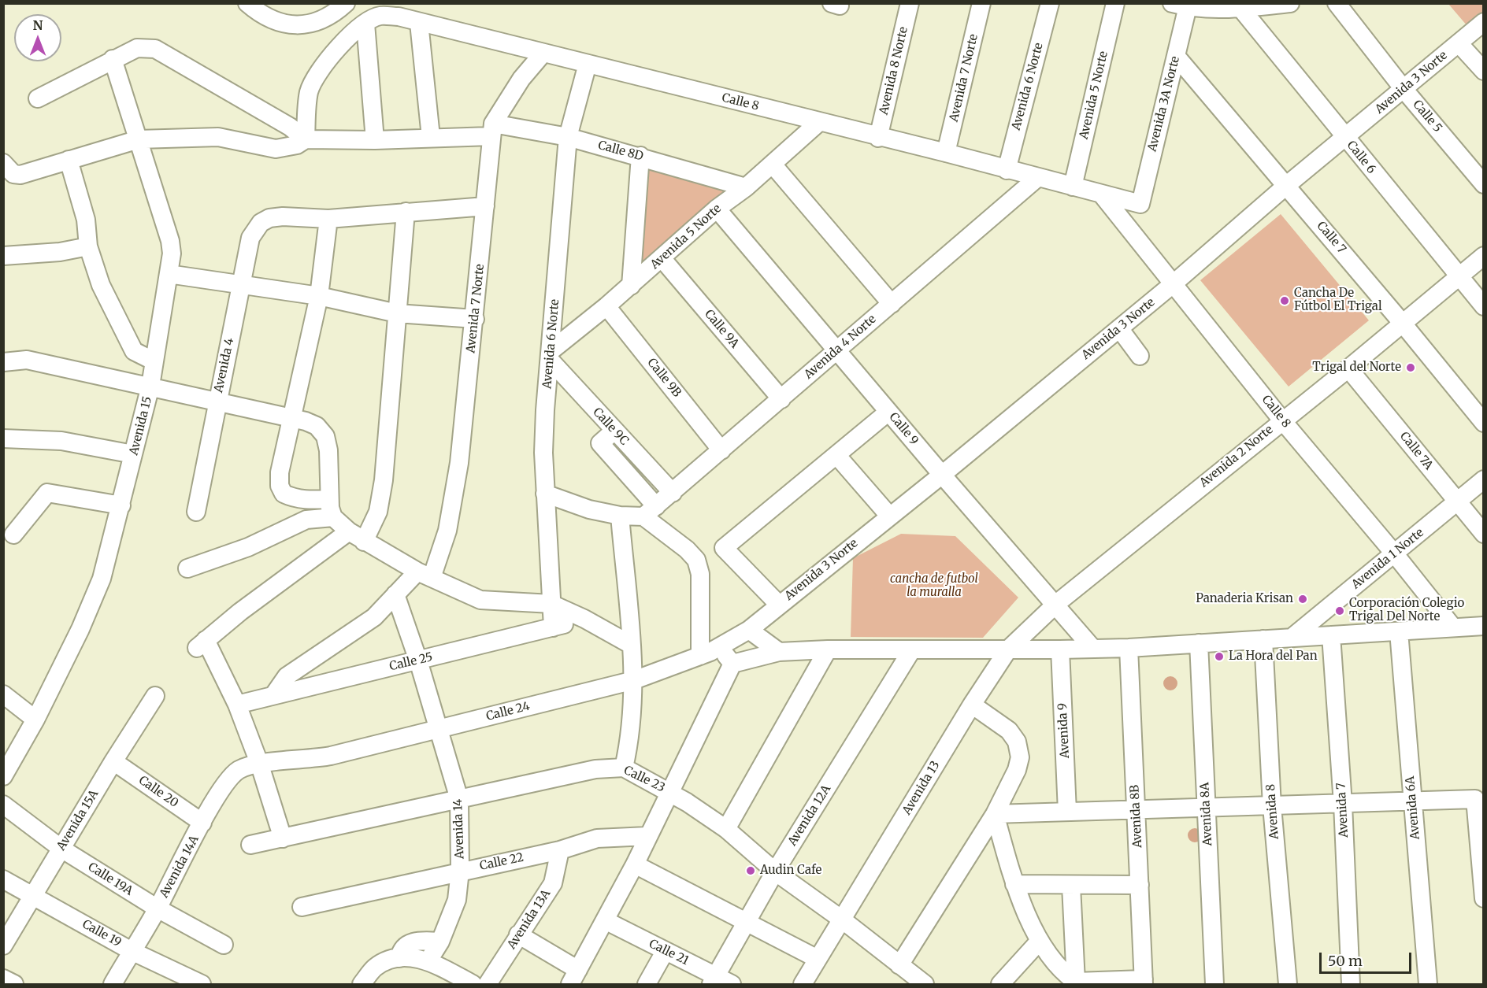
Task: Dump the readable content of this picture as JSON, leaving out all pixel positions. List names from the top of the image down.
{
  "streets": {
    "street": [
      "Avenida 8 Norte",
      "Avenida 7 Norte",
      "Avenida 3 Norte",
      "Avenida 6 Norte",
      "Avenida 5 Norte",
      "Calle 8",
      "Avenida 3A Norte",
      "Calle 5",
      "Calle 8D",
      "Calle 6",
      "Calle 7",
      "Calle 9A",
      "Avenida 4 Norte",
      "Avenida 4",
      "Calle 9B",
      "Avenida 15",
      "Calle 9C",
      "Calle 9",
      "Calle 7A",
      "Avenida 2 Norte",
      "Avenida 1 Norte",
      "Calle 25",
      "Calle 24",
      "Avenida 9",
      "Calle 23",
      "Avenida 13",
      "Calle 20",
      "Avenida 6A",
      "Avenida 7",
      "Avenida 8",
      "Avenida 8A",
      "Avenida 12A",
      "Avenida 8B",
      "Avenida 15A",
      "Avenida 14",
      "Calle 22",
      "Avenida 14A",
      "Calle 19A",
      "Avenida 13A",
      "Calle 19",
      "Calle 21"
    ]
  },
  "crossings": [
    ["Avenida 8 Norte", "Calle 8"],
    ["Avenida 7 Norte", "Calle 8"],
    ["Avenida 7 Norte", "Calle 8D"],
    ["Avenida 3 Norte", "Calle 8"],
    ["Avenida 3 Norte", "Calle 5"],
    ["Avenida 3 Norte", "Calle 6"],
    ["Avenida 3 Norte", "Calle 7"],
    ["Avenida 3 Norte", "Calle 9"],
    ["Avenida 3 Norte", "Calle 24"],
    ["Avenida 6 Norte", "Avenida 5 Norte"],
    ["Avenida 6 Norte", "Calle 8"],
    ["Avenida 6 Norte", "Calle 8D"],
    ["Avenida 6 Norte", "Calle 9C"],
    ["Avenida 6 Norte", "Calle 25"],
    ["Avenida 5 Norte", "Calle 8"],
    ["Avenida 5 Norte", "Calle 8D"],
    ["Avenida 5 Norte", "Calle 9A"],
    ["Avenida 5 Norte", "Calle 9B"],
    ["Avenida 5 Norte", "Calle 9C"],
    ["Avenida 5 Norte", "Calle 9"],
    ["Calle 8", "Avenida 3A Norte"],
    ["Calle 8", "Avenida 4 Norte"],
    ["Calle 8", "Avenida 2 Norte"],
    ["Calle 8", "Avenida 1 Norte"],
    ["Avenida 3A Norte", "Calle 7"],
    ["Calle 6", "Avenida 2 Norte"],
    ["Calle 7", "Avenida 2 Norte"],
    ["Calle 9A", "Avenida 4 Norte"],
    ["Avenida 4 Norte", "Calle 9B"],
    ["Avenida 4 Norte", "Calle 9C"],
    ["Avenida 4 Norte", "Calle 9"],
    ["Calle 9", "Avenida 2 Norte"],
    ["Calle 9", "Avenida 13"],
    ["Calle 7A", "Avenida 2 Norte"],
    ["Calle 7A", "Avenida 1 Norte"],
    ["Avenida 2 Norte", "Avenida 13"],
    ["Calle 25", "Avenida 14"],
    ["Calle 24", "Avenida 14"],
    ["Calle 24", "Avenida 14A"],
    ["Calle 23", "Avenida 13"],
    ["Calle 23", "Avenida 12A"],
    ["Calle 23", "Avenida 14"],
    ["Calle 20", "Avenida 15A"],
    ["Calle 20", "Avenida 14A"],
    ["Avenida 12A", "Calle 21"],
    ["Avenida 15A", "Calle 19A"],
    ["Avenida 15A", "Calle 19"],
    ["Avenida 14", "Calle 22"],
    ["Calle 22", "Avenida 13A"],
    ["Avenida 14A", "Calle 19A"],
    ["Avenida 14A", "Calle 19"]
  ],
  "parks": ["cancha de futbol la muralla"],
  "places": [
    "Cancha De Fútbol El Trigal",
    "Trigal del Norte",
    "Panaderia Krisan",
    "Corporación Colegio Trigal Del Norte",
    "La Hora del Pan",
    "Audin Cafe"
  ],
  "scale_bar": "50 m",
  "north": "top"
}
